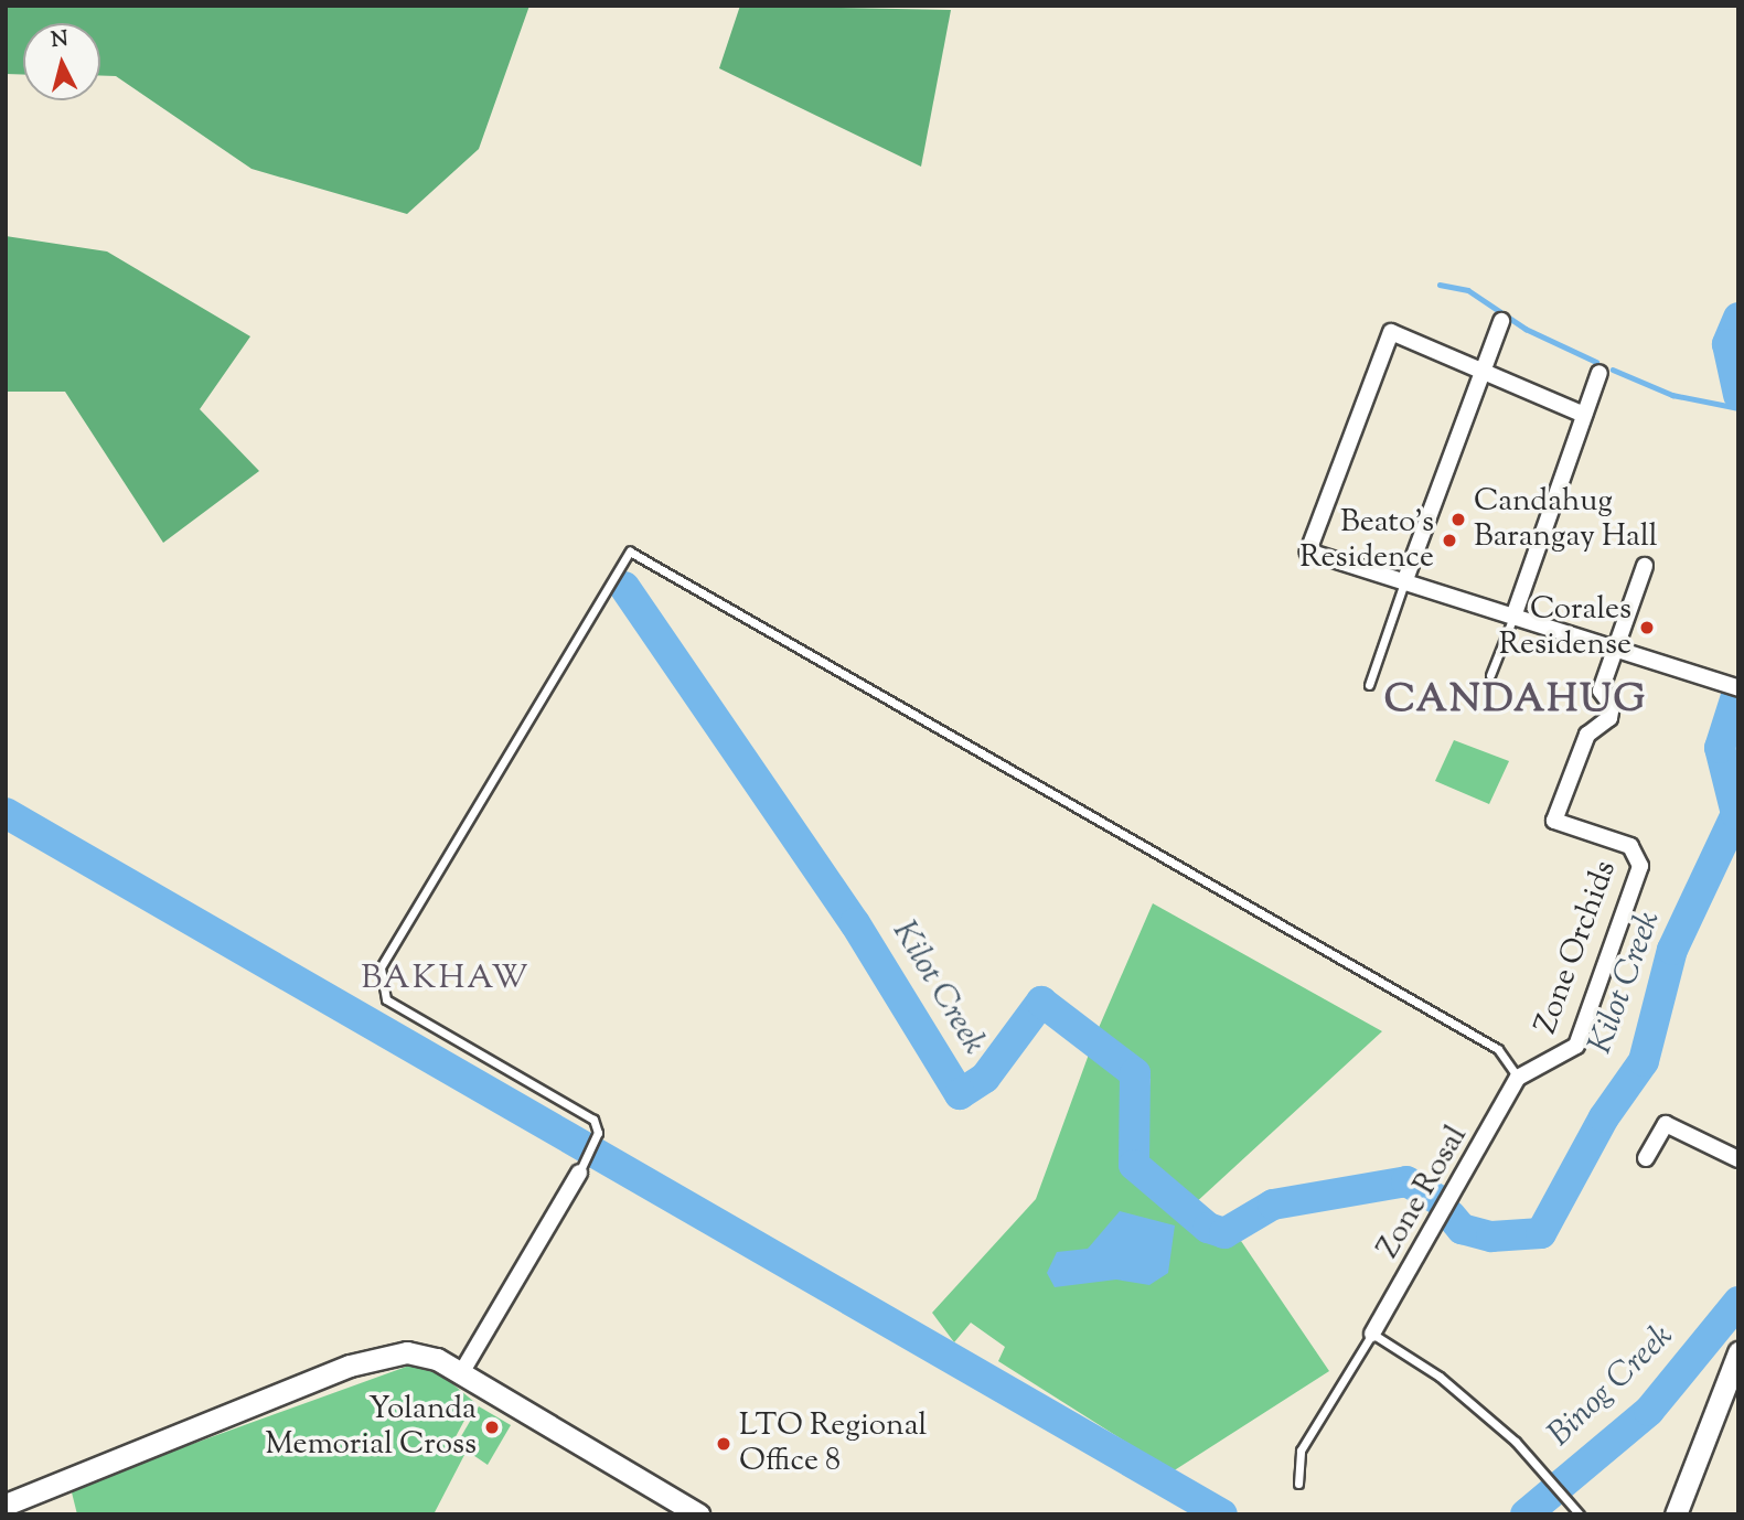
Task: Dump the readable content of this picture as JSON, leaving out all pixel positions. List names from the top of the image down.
{
  "streets": {
    "street": ["Zone Orchids", "Zone Rosal"]
  },
  "crossings": [
    ["Zone Orchids", "Zone Rosal"]
  ],
  "districts": ["CANDAHUG", "BAKHAW"],
  "water": ["Kilot Creek", "Binog Creek"],
  "places": [
    "Candahug Barangay Hall",
    "Beato's Residence",
    "Corales Residense",
    "Yolanda Memorial Cross",
    "LTO Regional Office 8"
  ],
  "north": "top"
}
